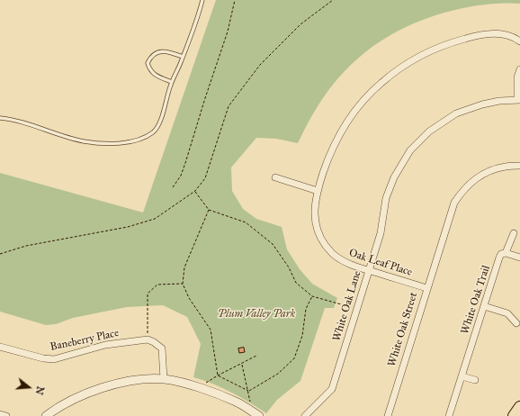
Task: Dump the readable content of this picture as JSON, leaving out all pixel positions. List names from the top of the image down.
{
  "streets": {
    "street": [
      "Oak Leaf Place",
      "White Oak Trail",
      "White Oak Lane",
      "White Oak Street",
      "Baneberry Place"
    ]
  },
  "crossings": [
    ["Oak Leaf Place", "White Oak Lane"],
    ["Oak Leaf Place", "White Oak Street"]
  ],
  "parks": ["Plum Valley Park"],
  "north": "right"
}
